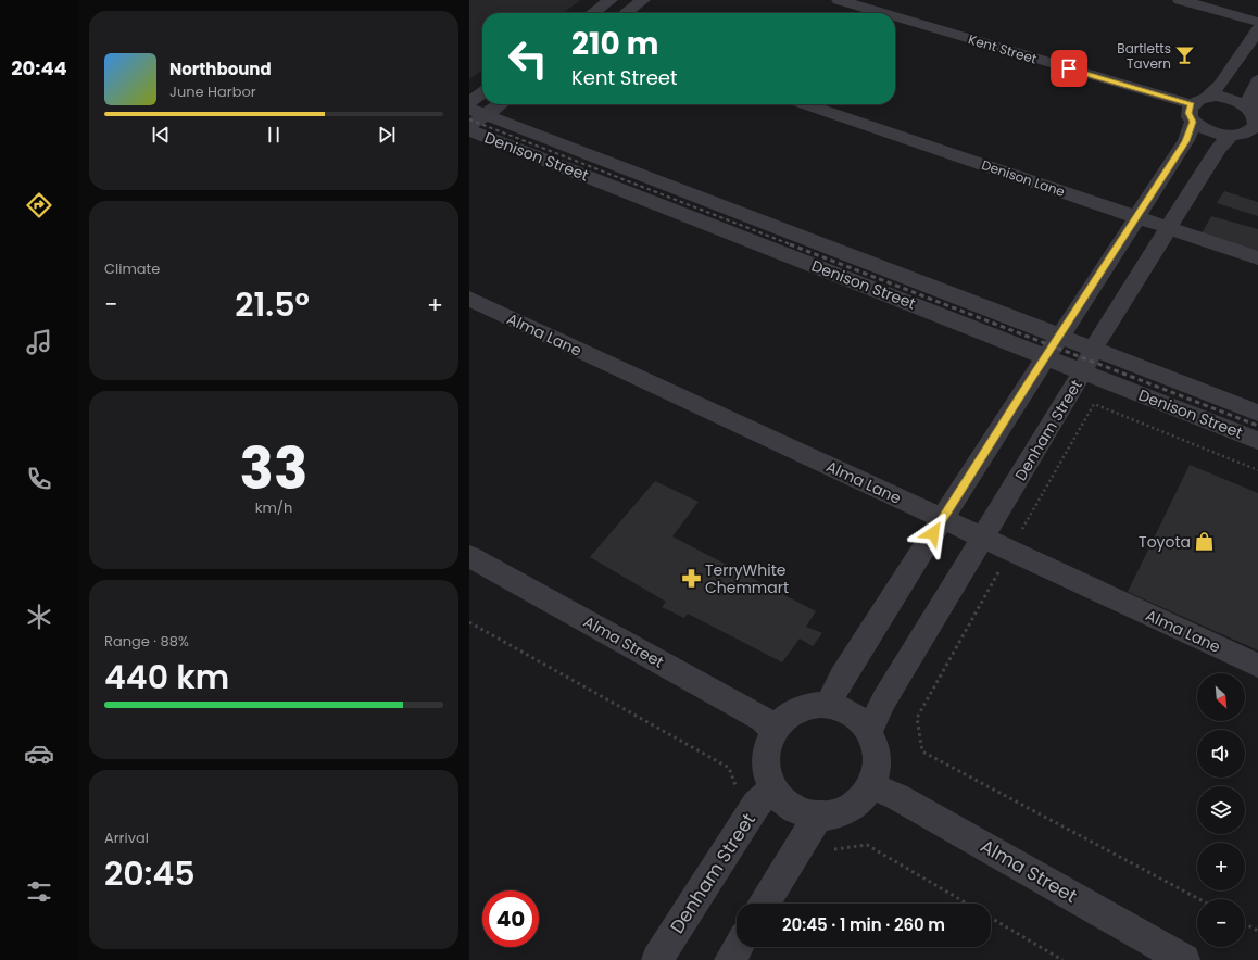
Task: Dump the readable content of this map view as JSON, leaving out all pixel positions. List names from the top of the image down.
{
  "streets": {
    "street": [
      "Kent Street",
      "Denison Street",
      "Denison Lane",
      "Alma Lane",
      "Denham Street",
      "Alma Street"
    ]
  },
  "crossings": [
    ["Denison Street", "Denham Street"],
    ["Denison Lane", "Denham Street"],
    ["Alma Lane", "Denham Street"],
    ["Denham Street", "Alma Street"]
  ],
  "places": {
    "bar": ["Bartletts Tavern"],
    "shop": ["Toyota"],
    "pharmacy": ["TerryWhite Chemmart"]
  },
  "north": "bottom right",
  "page": {
    "tabs": "20:44",
    "turn": ["210 m", "Kent Street"],
    "song": ["Northbound", "June Harbor"],
    "tile": [
      "Climate",
      ["33", "km/h"],
      ["Range · 88%", "440 km"],
      ["Arrival", "20:45"]
    ],
    "heat": ["−", "21.5°", "+"],
    "map_buttons": ["+", "−"],
    "limit": "40",
    "trip": "20:45 · 1 min · 260 m"
  }
}
